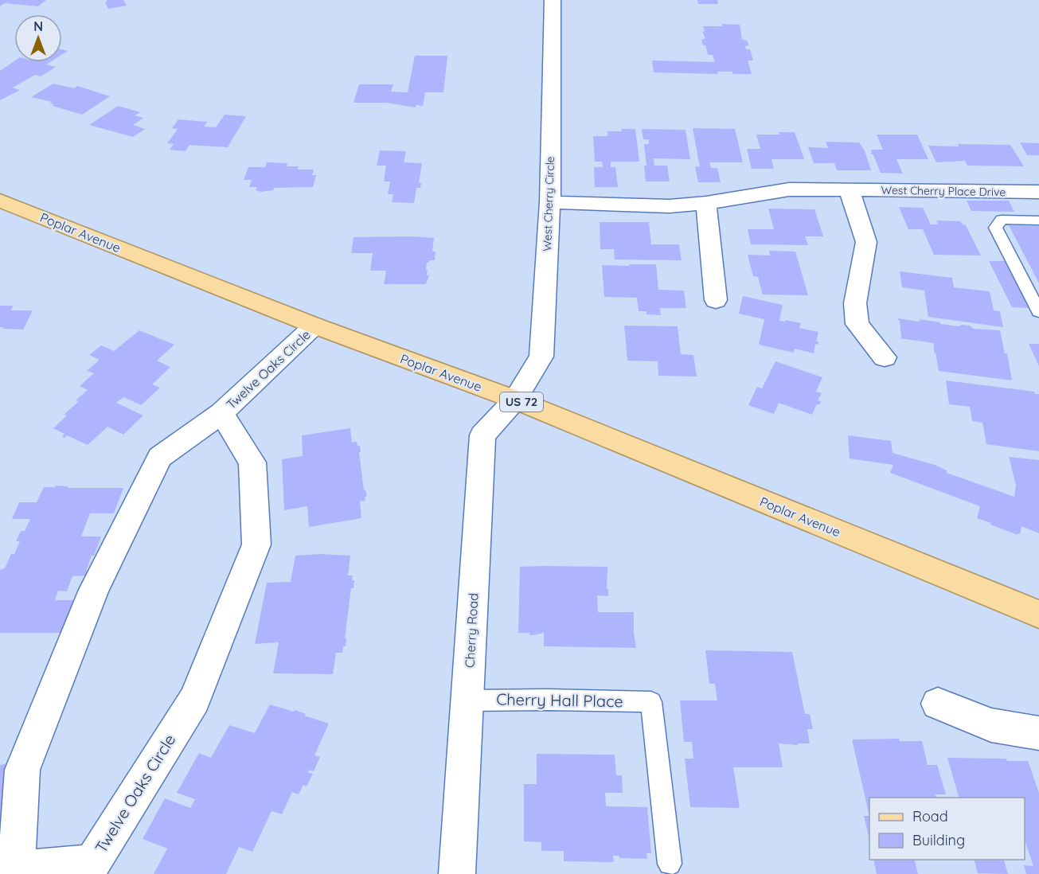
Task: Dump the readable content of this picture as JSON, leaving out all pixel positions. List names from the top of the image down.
{
  "streets": {
    "main road": ["Poplar Avenue", "US 72"],
    "street": [
      "West Cherry Place Drive",
      "West Cherry Circle",
      "Twelve Oaks Circle",
      "Cherry Road"
    ],
    "lane": ["Cherry Hall Place"]
  },
  "crossings": [
    ["West Cherry Place Drive", "West Cherry Circle"],
    ["West Cherry Circle", "Poplar Avenue"],
    ["West Cherry Circle", "Cherry Road"],
    ["Poplar Avenue", "Twelve Oaks Circle"],
    ["Poplar Avenue", "Cherry Road"],
    ["Cherry Road", "Cherry Hall Place"]
  ],
  "legend": ["Road", "Building"],
  "north": "top"
}
